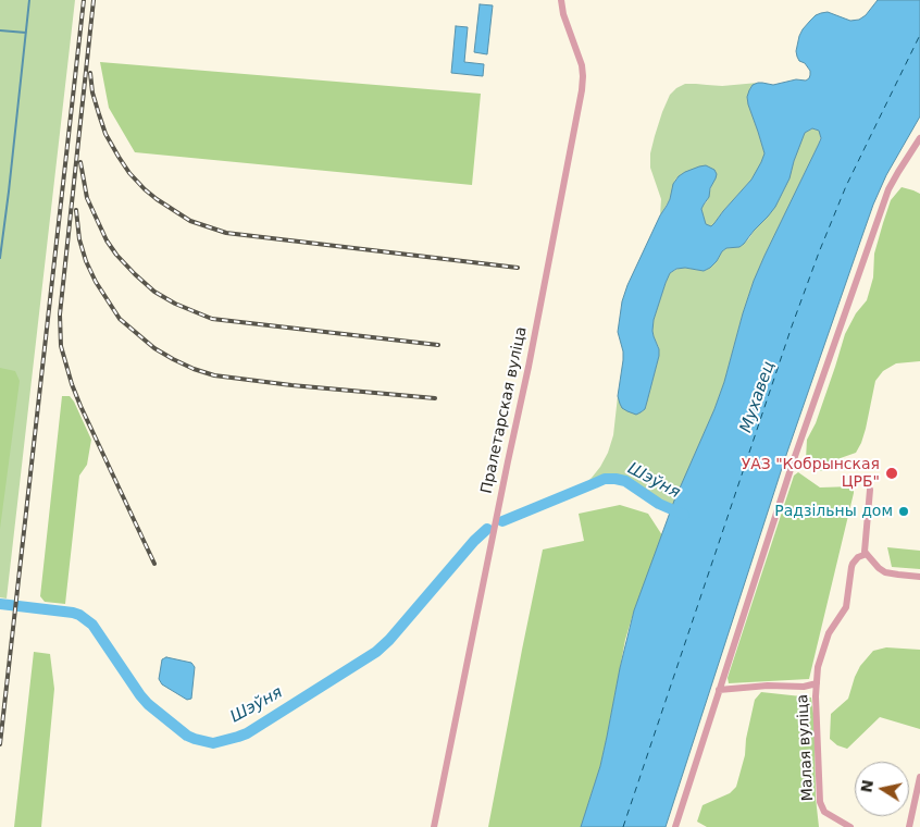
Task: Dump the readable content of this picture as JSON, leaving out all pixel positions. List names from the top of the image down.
{
  "streets": {
    "street": ["Пралетарская вуліца", "Малая вуліца"]
  },
  "water": ["Мухавец", "Шэўня"],
  "places": ["УАЗ \"Кобрынская ЦРБ\"", "Радзільны дом"],
  "north": "left"
}
